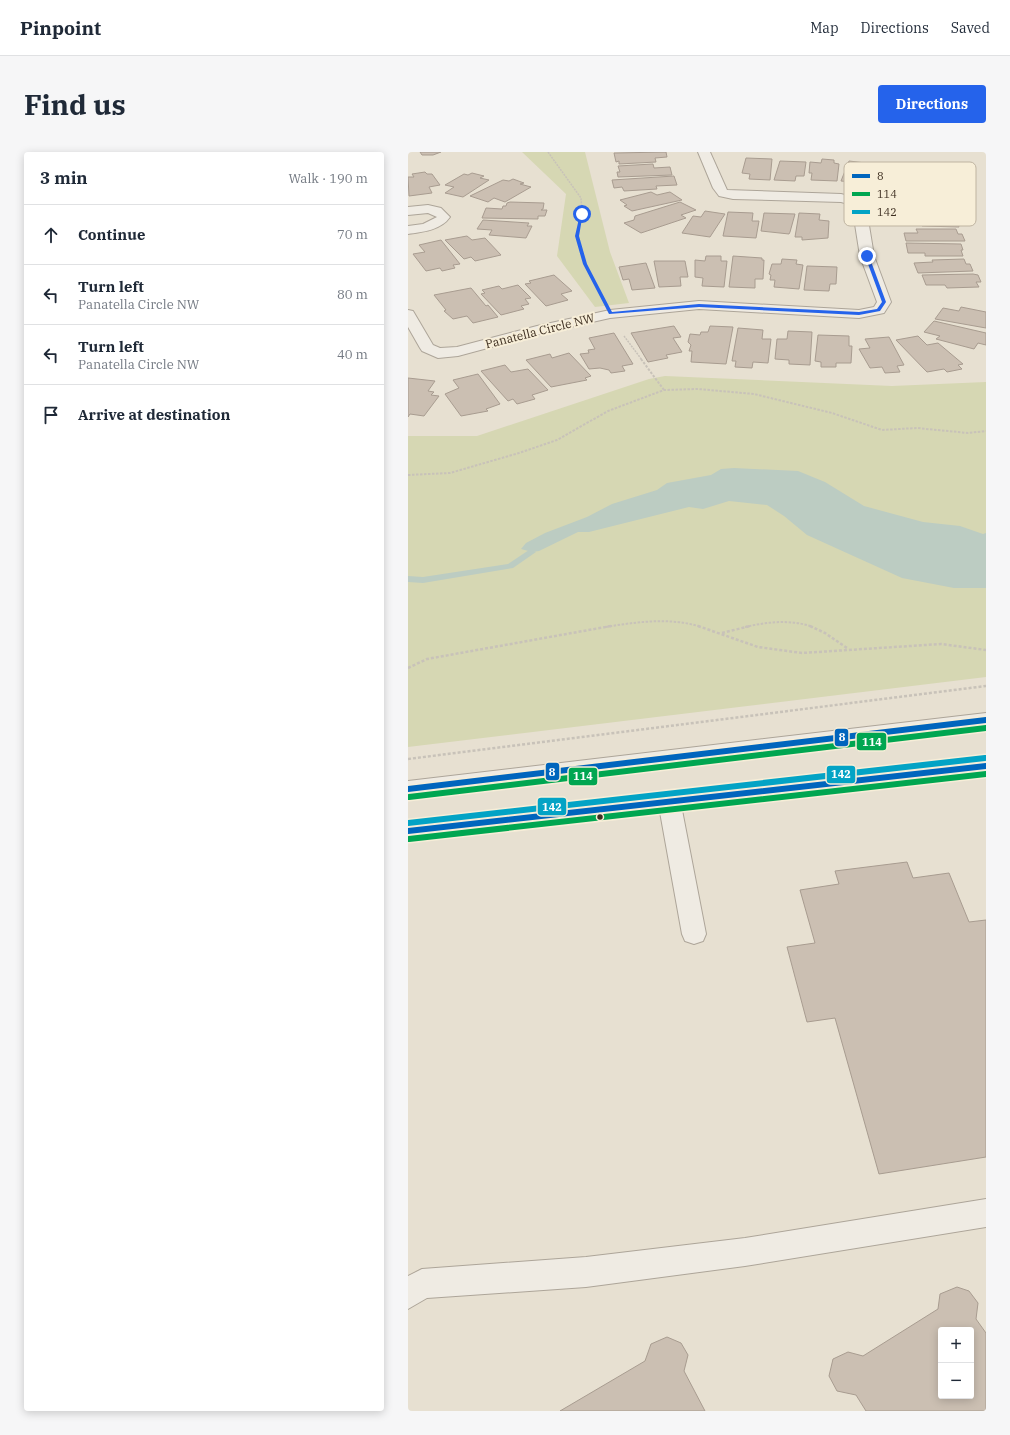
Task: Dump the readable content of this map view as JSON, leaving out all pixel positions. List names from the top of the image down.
{
  "streets": {
    "street": ["Panatella Circle NW"]
  },
  "lines": ["transit line 8", "transit line 114", "transit line 142"],
  "legend": ["8", "114", "142"],
  "page": {
    "header": "Pinpoint",
    "nav": ["Map", "Directions", "Saved"],
    "buttons": "Directions",
    "title": "Find us",
    "heading": ["3 min", "Walk · 190 m"],
    "list": [
      ["Continue", "70 m"],
      ["Turn left", "Panatella Circle NW", "80 m"],
      ["Turn left", "Panatella Circle NW", "40 m"],
      "Arrive at destination"
    ],
    "map_buttons": ["+", "−"]
  }
}
